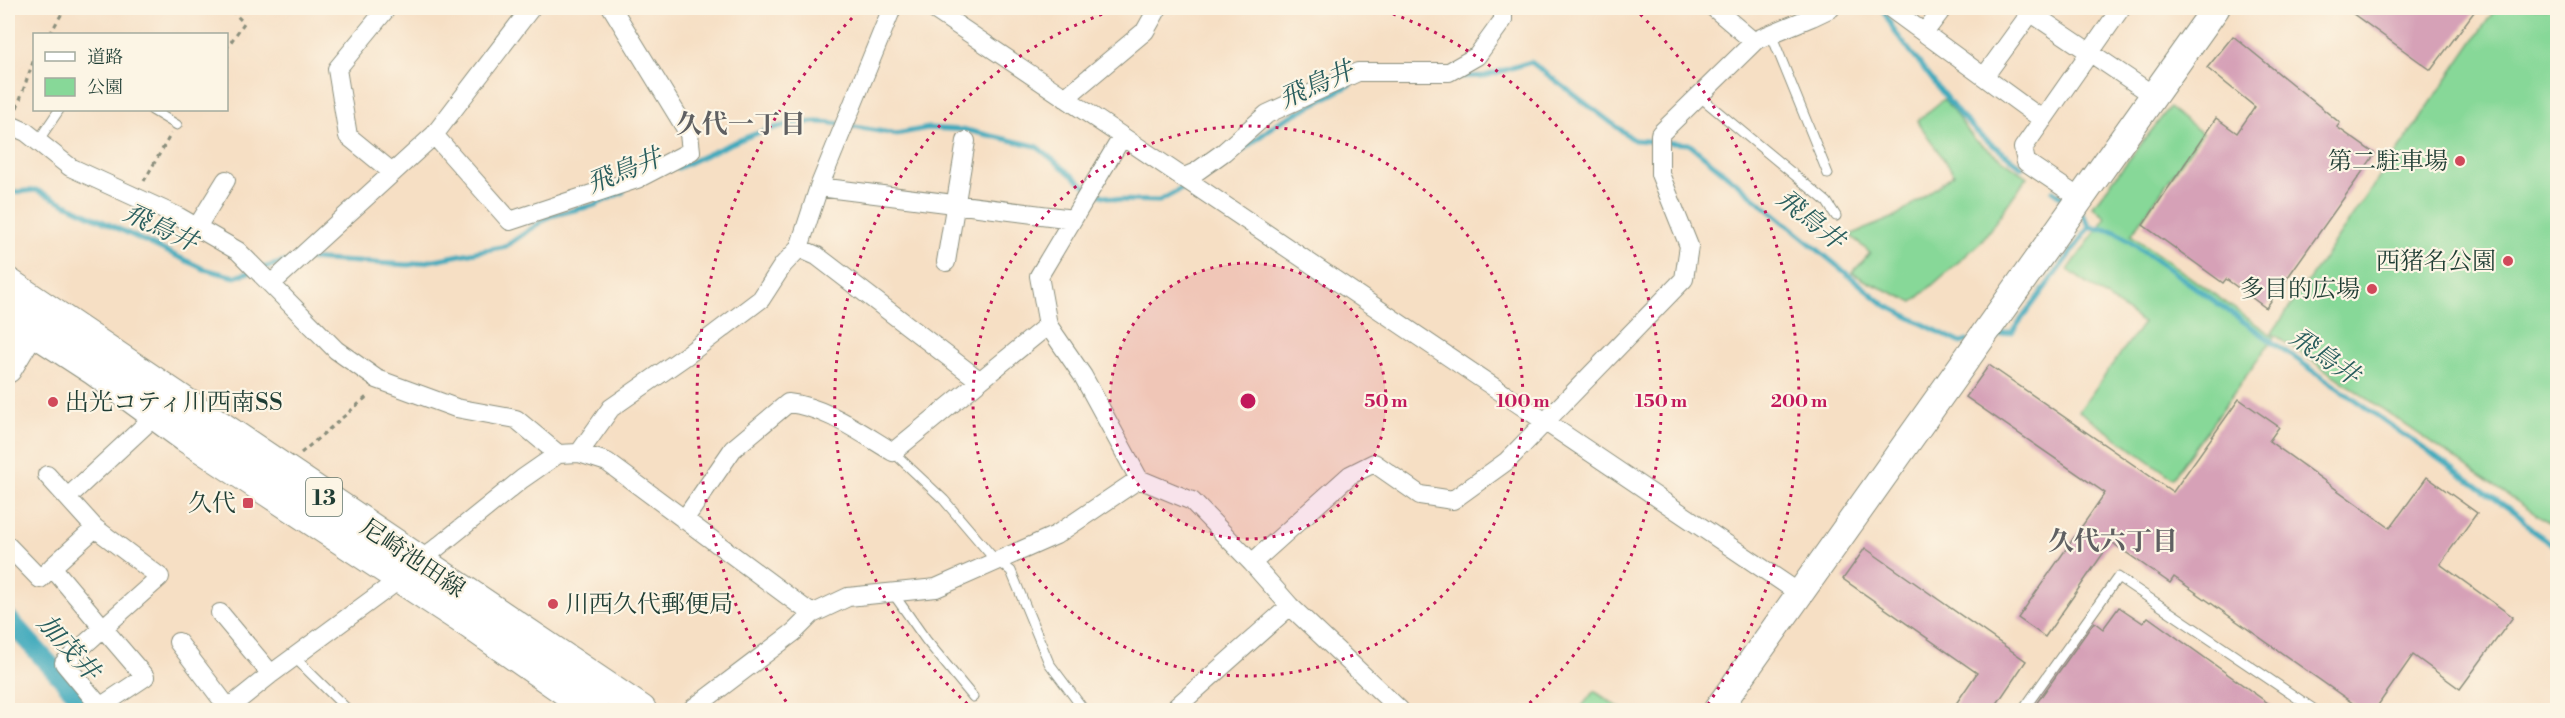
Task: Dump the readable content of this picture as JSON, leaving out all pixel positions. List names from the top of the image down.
{
  "streets": {
    "main road": ["13", "尼崎池田線"]
  },
  "districts": ["久代一丁目", "久代六丁目"],
  "water": ["飛鳥井", "加茂井"],
  "places": {
    "other": [
      "第二駐車場",
      "西猪名公園",
      "多目的広場",
      "出光コティ川西南SS",
      "川西久代郵便局"
    ],
    "transit": ["久代"]
  },
  "legend": ["道路", "公園"],
  "rings": [
    "50 m",
    "100 m",
    "150 m",
    "200 m"
  ]
}
